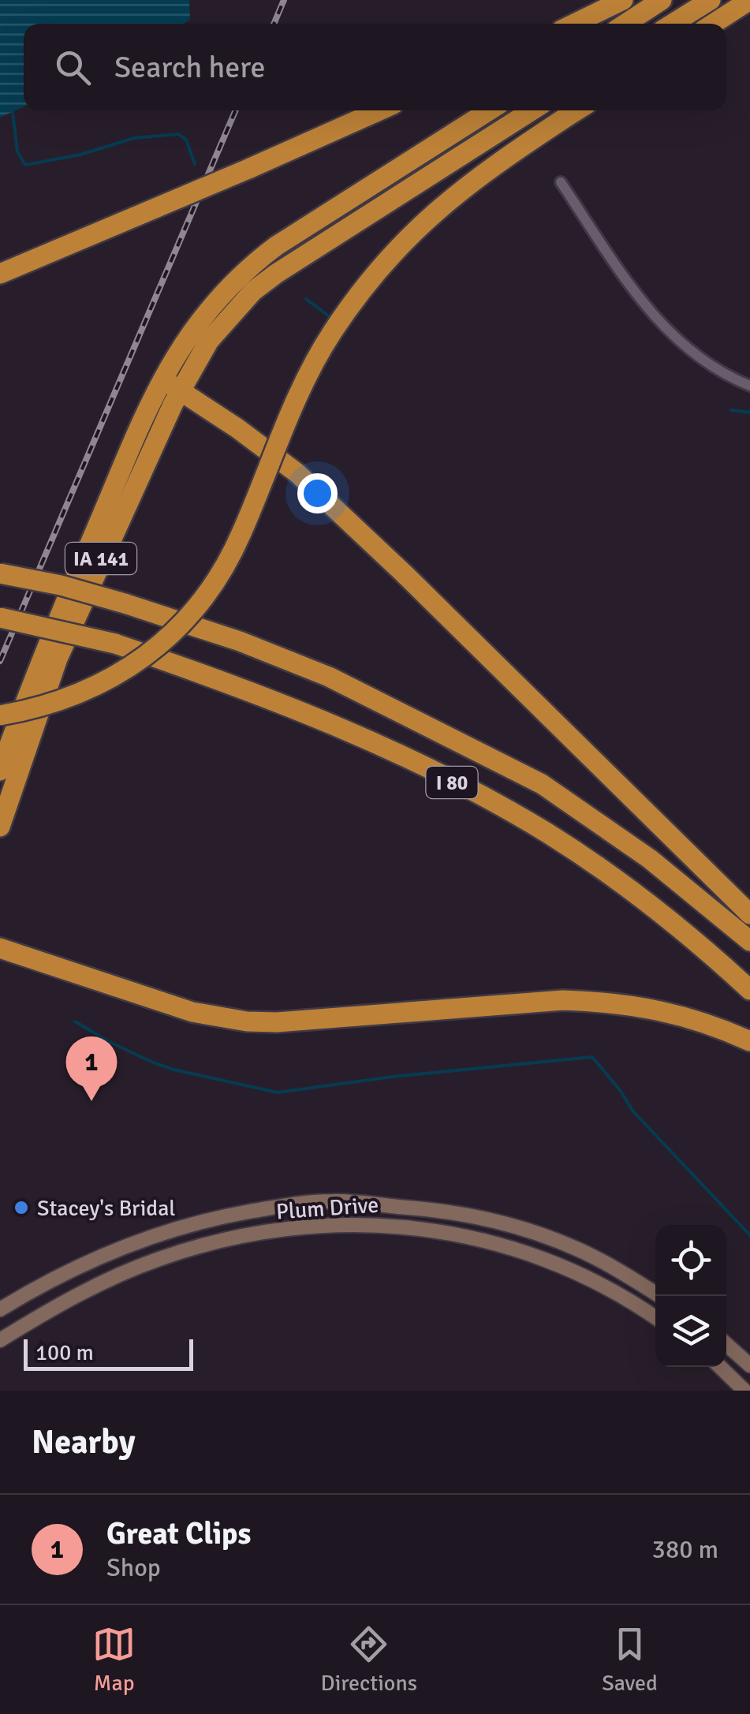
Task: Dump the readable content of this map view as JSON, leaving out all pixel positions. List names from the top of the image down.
{
  "streets": {
    "highway": ["IA 141", "I 80"],
    "street": ["Plum Drive"]
  },
  "places": ["Stacey's Bridal"],
  "scale_bar": "100 m",
  "page": {
    "search": "Search here",
    "pins": "1",
    "scale": "100 m",
    "heading": "Nearby",
    "list": [
      {
        "mark": "1",
        "name": "Great Clips",
        "note": "Shop",
        "value": "380 m"
      }
    ],
    "nav": ["Map", "Directions", "Saved"]
  }
}
